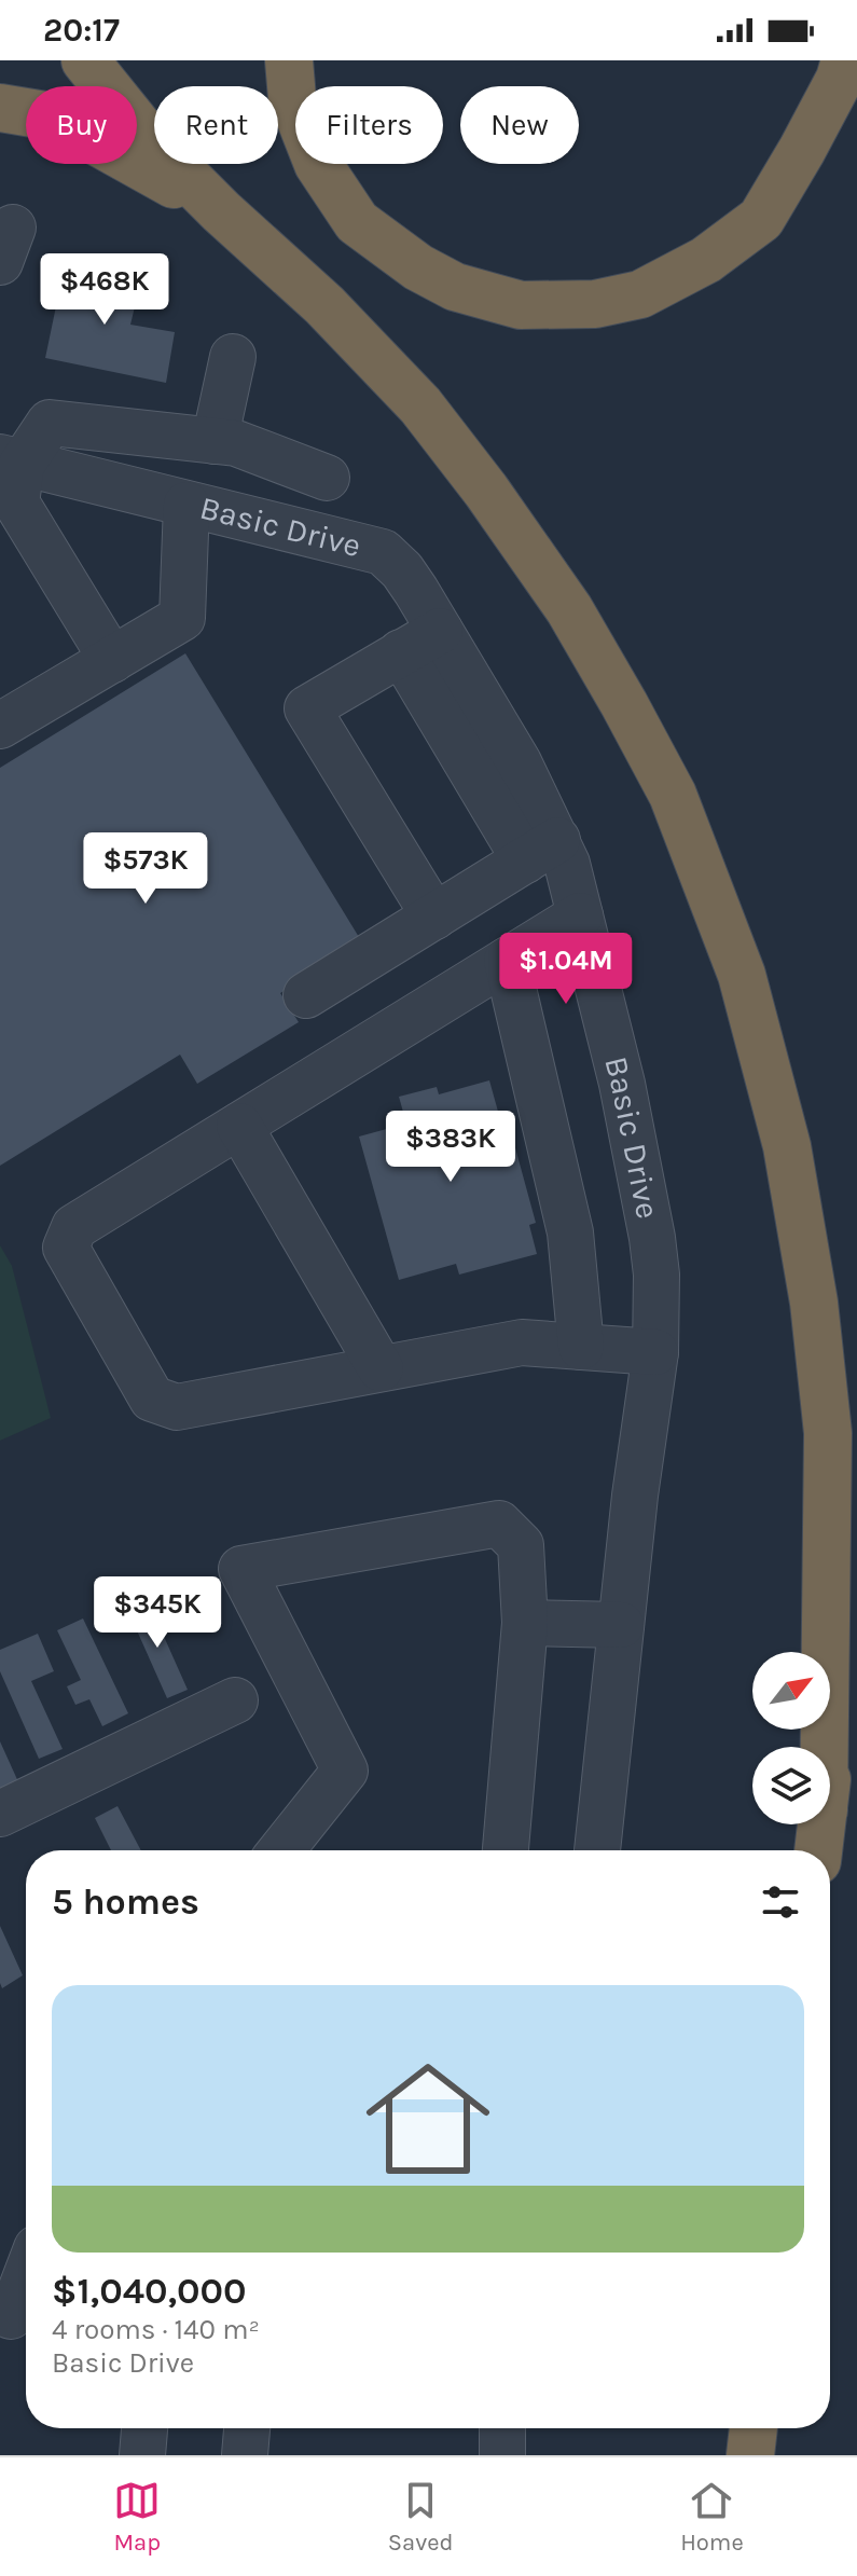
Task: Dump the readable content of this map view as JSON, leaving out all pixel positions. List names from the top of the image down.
{
  "streets": {
    "street": ["Basic Drive"]
  },
  "north": "top right",
  "page": {
    "status": "20:17",
    "chip": [
      "Buy",
      "Rent",
      "Filters",
      "New"
    ],
    "price": [
      "$468K",
      "$573K",
      "$1.04M",
      "$383K",
      "$345K"
    ],
    "heading": "5 homes",
    "list": [
      {
        "name": "$1,040,000",
        "note": "4 rooms · 140 m² · Basic Drive"
      }
    ],
    "tabs": ["Map", "Saved", "Home"]
  }
}
